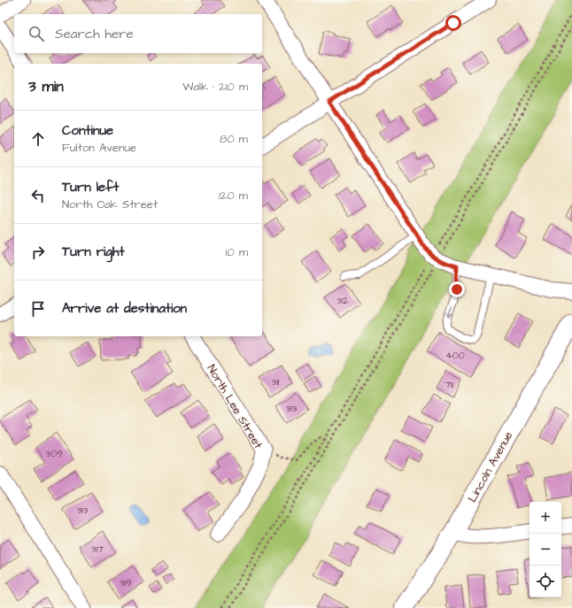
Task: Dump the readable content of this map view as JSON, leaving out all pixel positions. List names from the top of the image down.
{
  "streets": {
    "street": ["North Lee Street", "Lincoln Avenue"]
  },
  "house_numbers": [
    "312",
    "400",
    "311",
    "711",
    "313",
    "309",
    "313",
    "317",
    "319"
  ],
  "page": {
    "search": "Search here",
    "heading": ["3 min", "Walk · 210 m"],
    "list": [
      ["Continue", "Fulton Avenue", "80 m"],
      ["Turn left", "North Oak Street", "120 m"],
      ["Turn right", "10 m"],
      "Arrive at destination"
    ],
    "map_buttons": ["+", "−"]
  }
}
